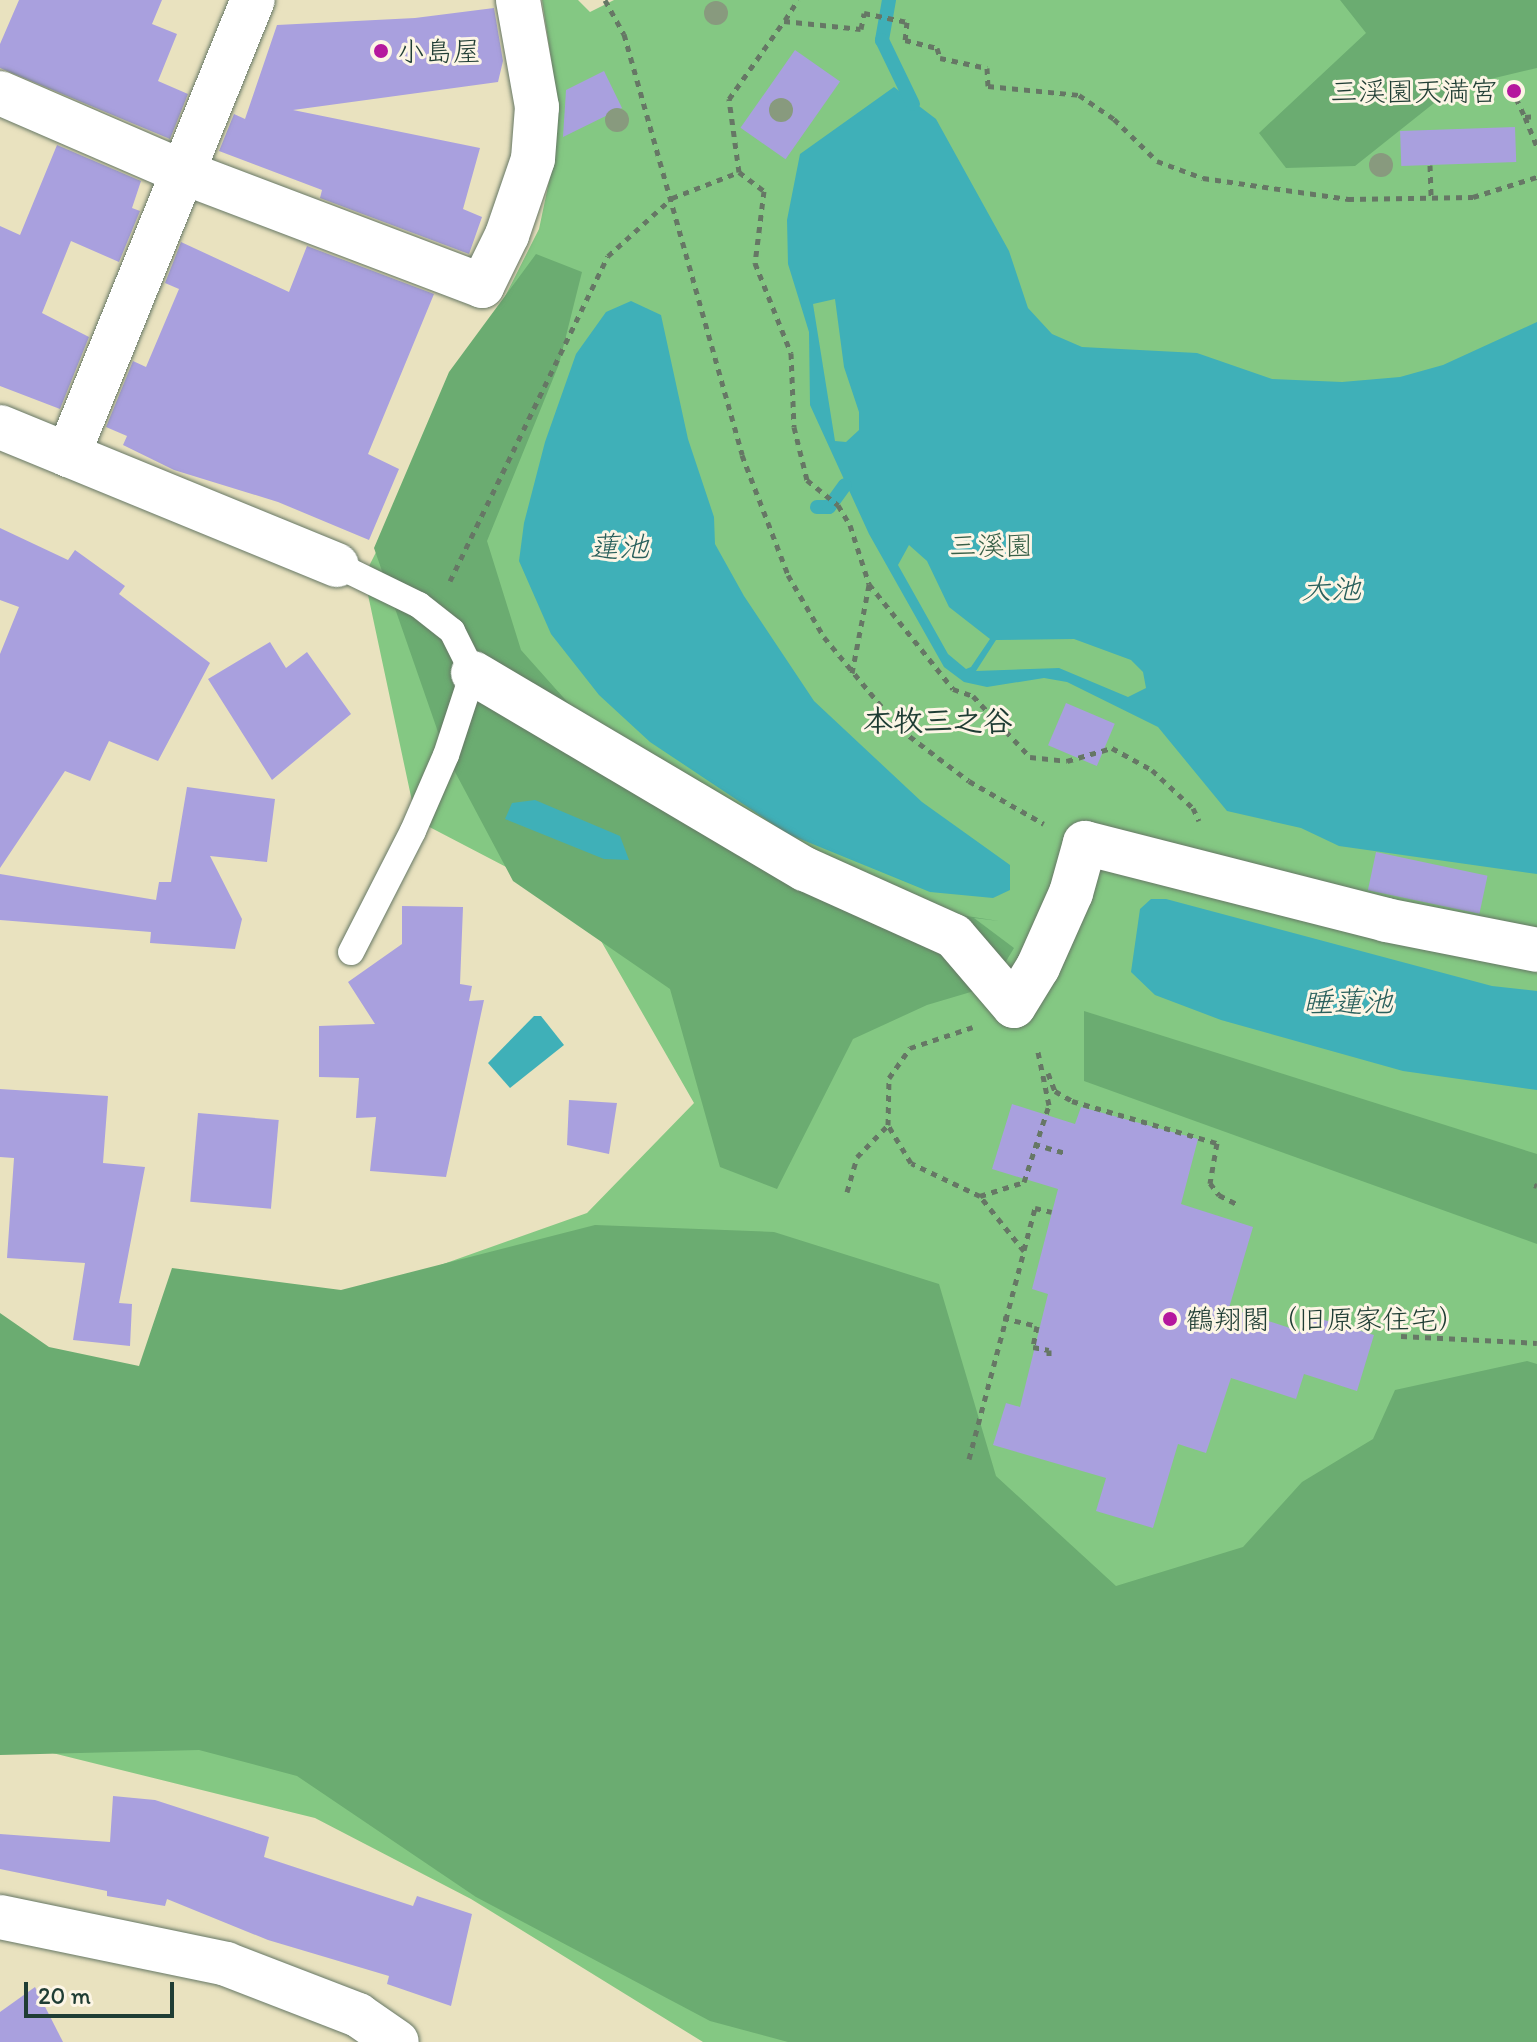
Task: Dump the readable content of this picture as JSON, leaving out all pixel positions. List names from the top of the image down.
{
  "districts": ["本牧三之谷"],
  "water": ["蓮池", "大池", "睡蓮池"],
  "parks": ["三溪園"],
  "places": ["小島屋", "三渓園天満宮", "鶴翔閣（旧原家住宅）"],
  "scale_bar": "20 m"
}
